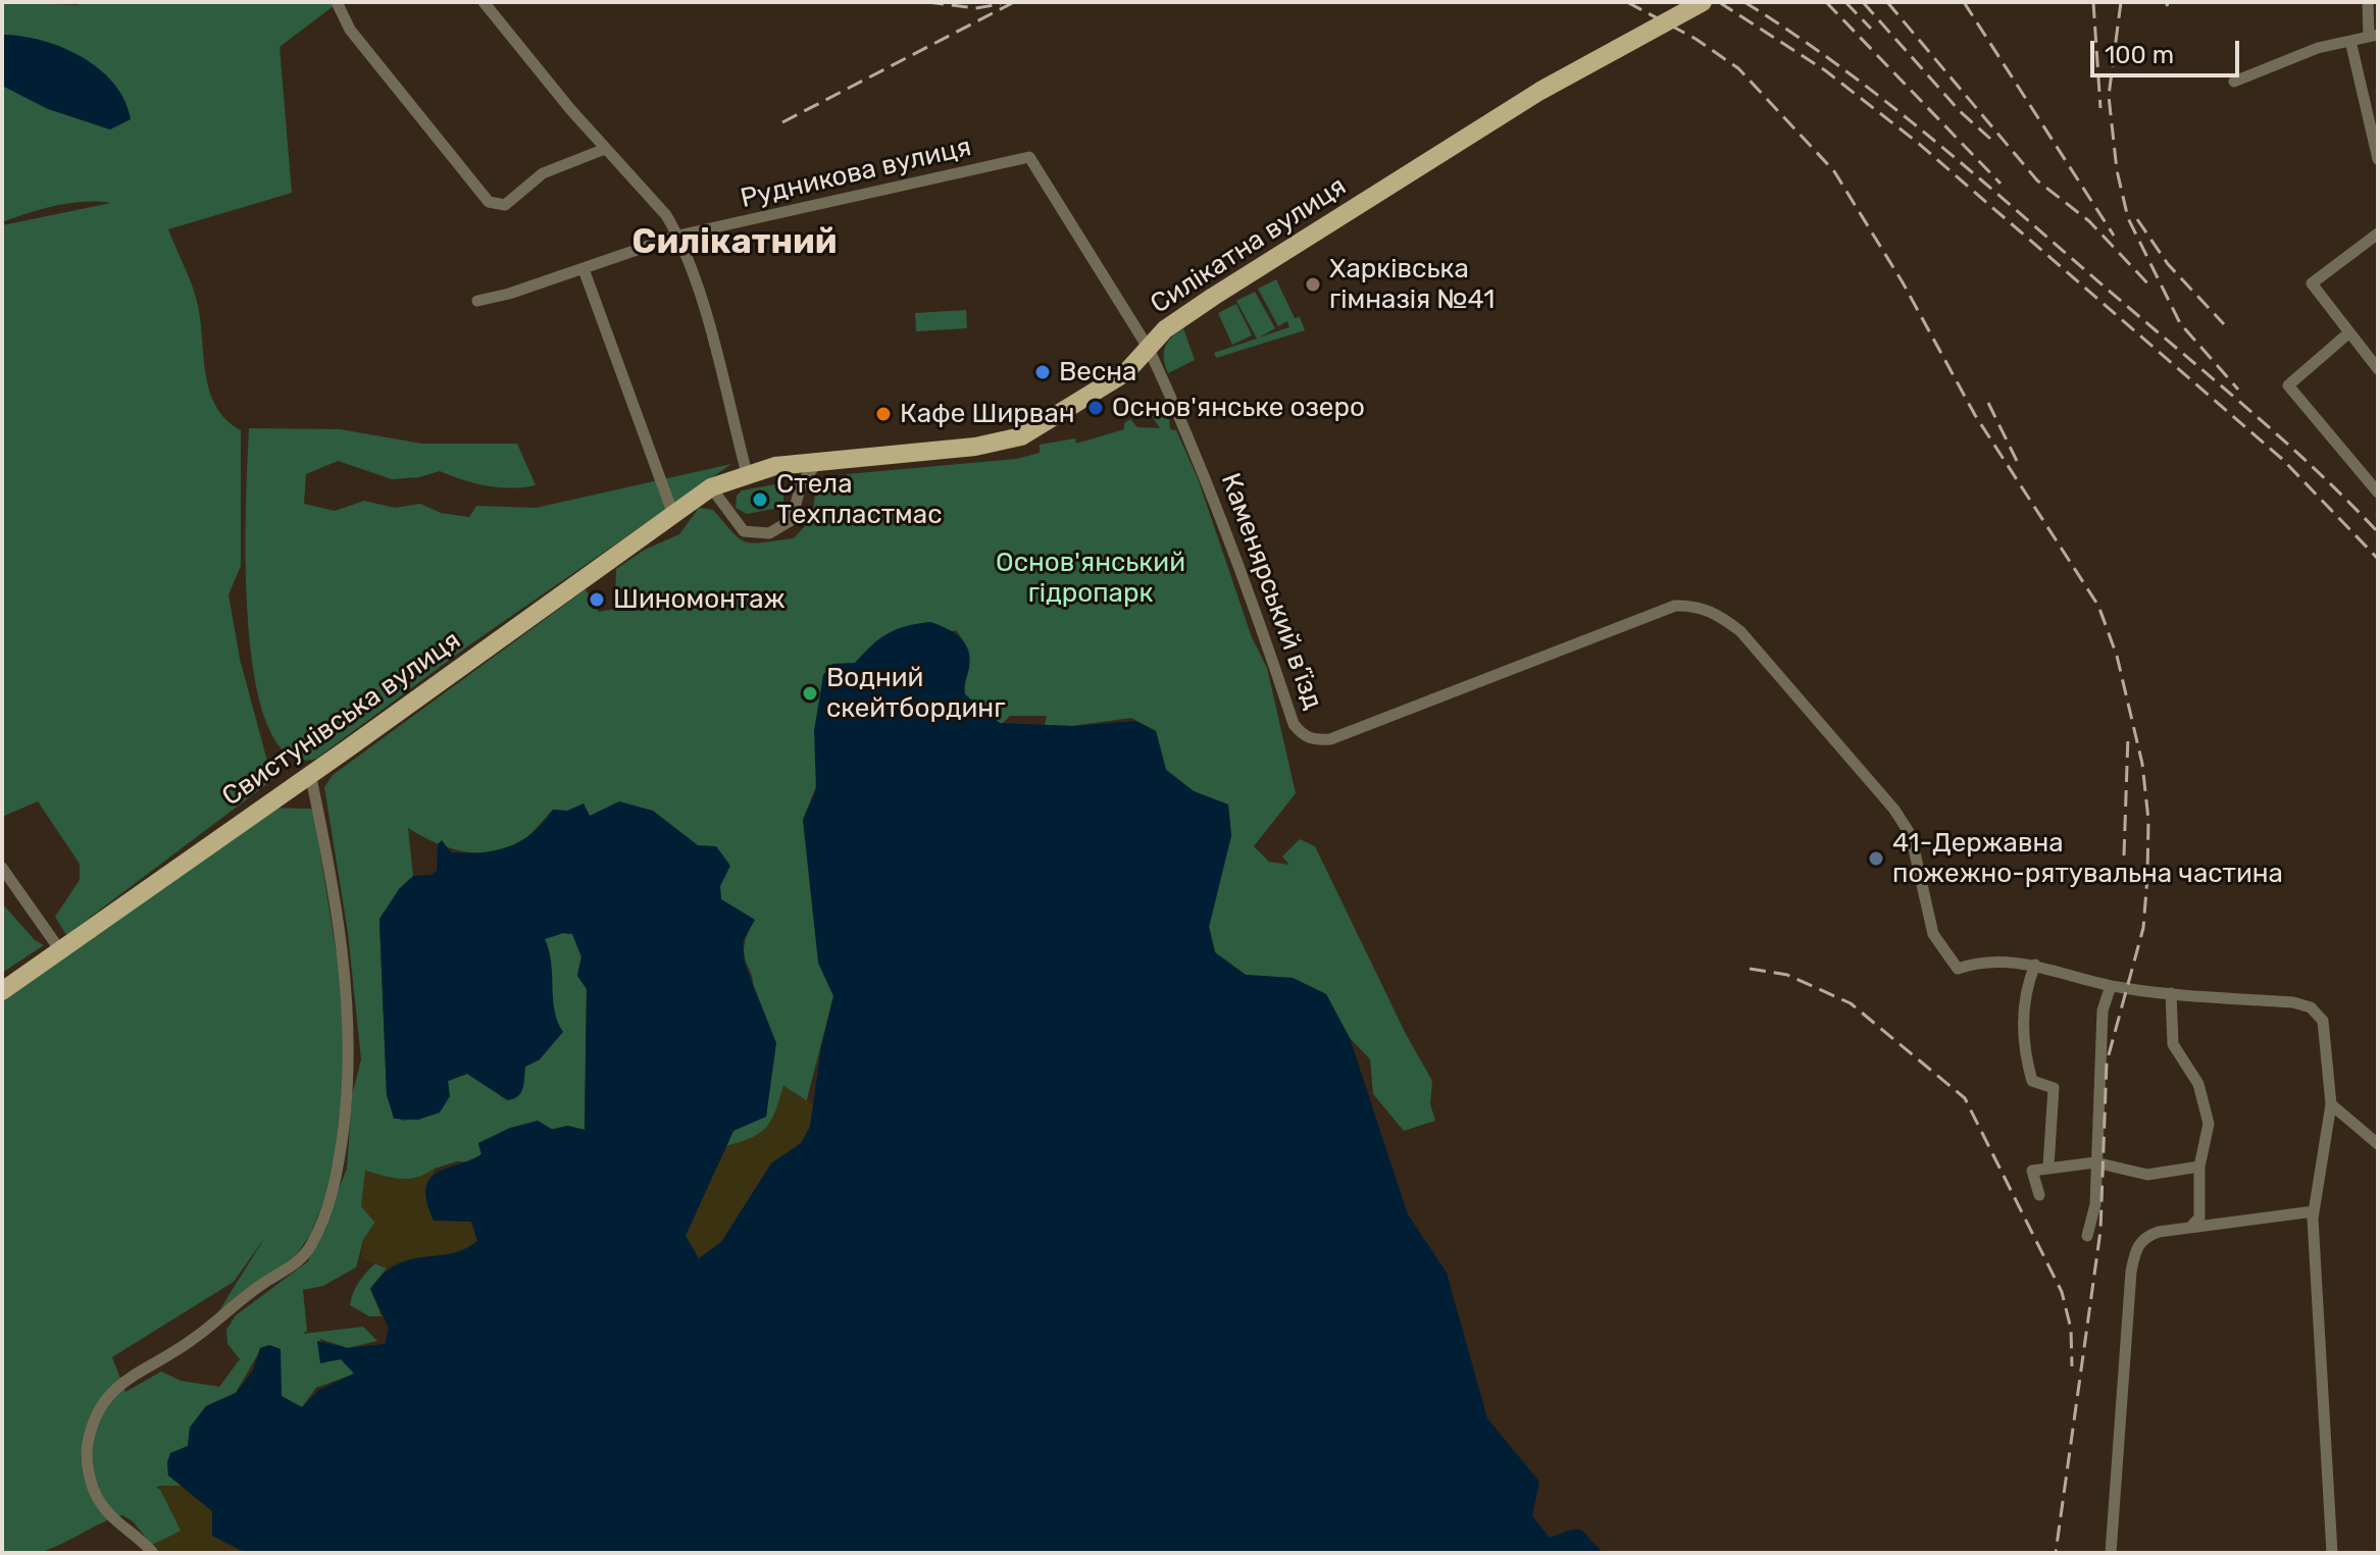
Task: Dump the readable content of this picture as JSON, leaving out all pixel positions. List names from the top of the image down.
{
  "streets": {
    "main road": ["Силікатна вулиця", "Свистунівська вулиця"],
    "street": ["Рудникова вулиця", "Каменярський в’їзд"]
  },
  "crossings": [
    ["Рудникова вулиця", "Силікатна вулиця"],
    ["Рудникова вулиця", "Каменярський в’їзд"],
    ["Силікатна вулиця", "Каменярський в’їзд"],
    ["Силікатна вулиця", "Свистунівська вулиця"]
  ],
  "districts": ["Силікатний"],
  "parks": ["Основ'янський гідропарк"],
  "places": [
    "Харківська гімназія №41",
    "Весна",
    "Основ'янське озеро",
    "Кафе Ширван",
    "Стела Техпластмас",
    "Шиномонтаж",
    "Водний скейтбординг",
    "41-Державна пожежно-рятувальна частина"
  ],
  "scale_bar": "100 m"
}
